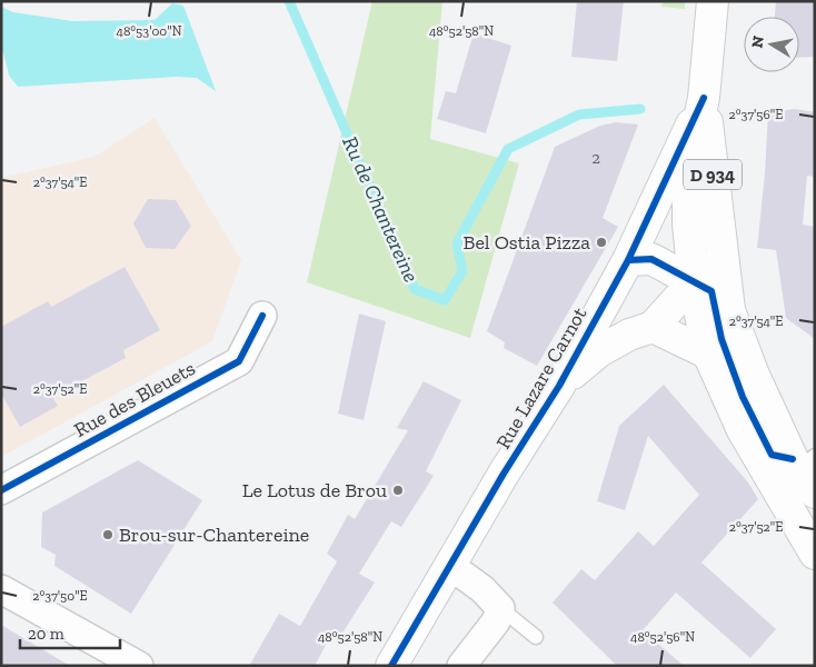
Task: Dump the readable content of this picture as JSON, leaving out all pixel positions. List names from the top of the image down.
{
  "streets": {
    "street": ["D 934", "Rue Lazare Carnot", "Rue des Bleuets"]
  },
  "crossings": [
    ["D 934", "Rue Lazare Carnot"]
  ],
  "water": ["Ru de Chantereine"],
  "places": ["Bel Ostia Pizza", "Le Lotus de Brou", "Brou-sur-Chantereine"],
  "house_numbers": ["2"],
  "scale_bar": "20 m",
  "north": "left",
  "coordinates": [
    "48°53'00\"N",
    "48°52'58\"N",
    "2°37'56\"E",
    "2°37'54\"E",
    "2°37'52\"E",
    "2°37'50\"E",
    "48°52'56\"N"
  ]
}
